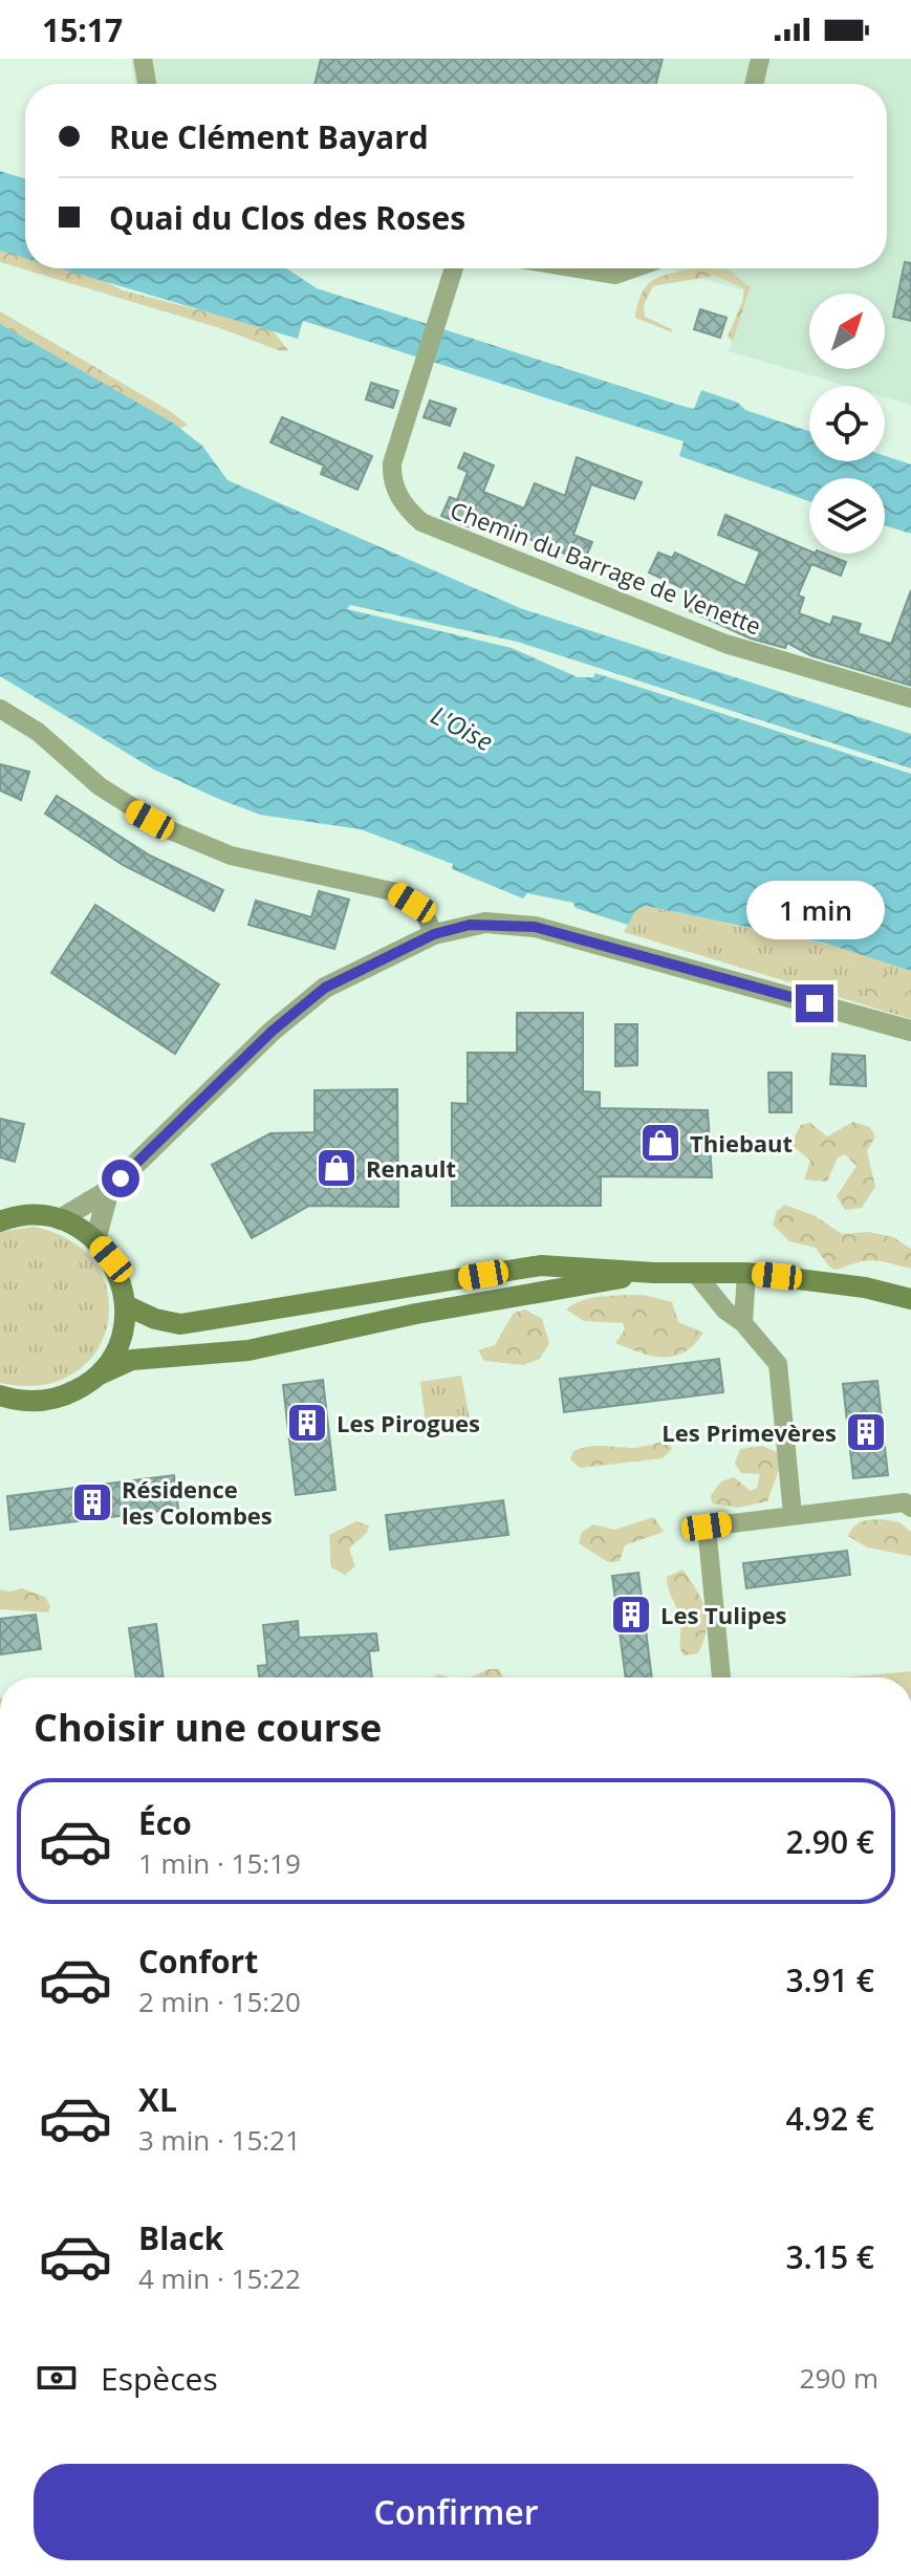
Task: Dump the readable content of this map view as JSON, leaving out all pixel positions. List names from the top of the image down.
{
  "streets": {
    "street": ["Chemin du Barrage de Venette"]
  },
  "water": ["L'Oise"],
  "places": {
    "shop": ["Thiebaut", "Renault"],
    "building": [
      "Les Pirogues",
      "Les Primevères",
      "Résidence les Colombes",
      "Les Tulipes"
    ]
  },
  "north": "top right",
  "page": {
    "status": "15:17",
    "banner": ["Rue Clément Bayard", "Quai du Clos des Roses"],
    "bubble": "1 min",
    "heading": "Choisir une course",
    "list": [
      {
        "name": "Éco",
        "note": "1 min · 15:19",
        "value": "2.90 €"
      },
      {
        "name": "Confort",
        "note": "2 min · 15:20",
        "value": "3.91 €"
      },
      {
        "name": "XL",
        "note": "3 min · 15:21",
        "value": "4.92 €"
      },
      {
        "name": "Black",
        "note": "4 min · 15:22",
        "value": "3.15 €"
      }
    ],
    "pay": ["Espèces", "290 m"],
    "buttons": "Confirmer"
  }
}
